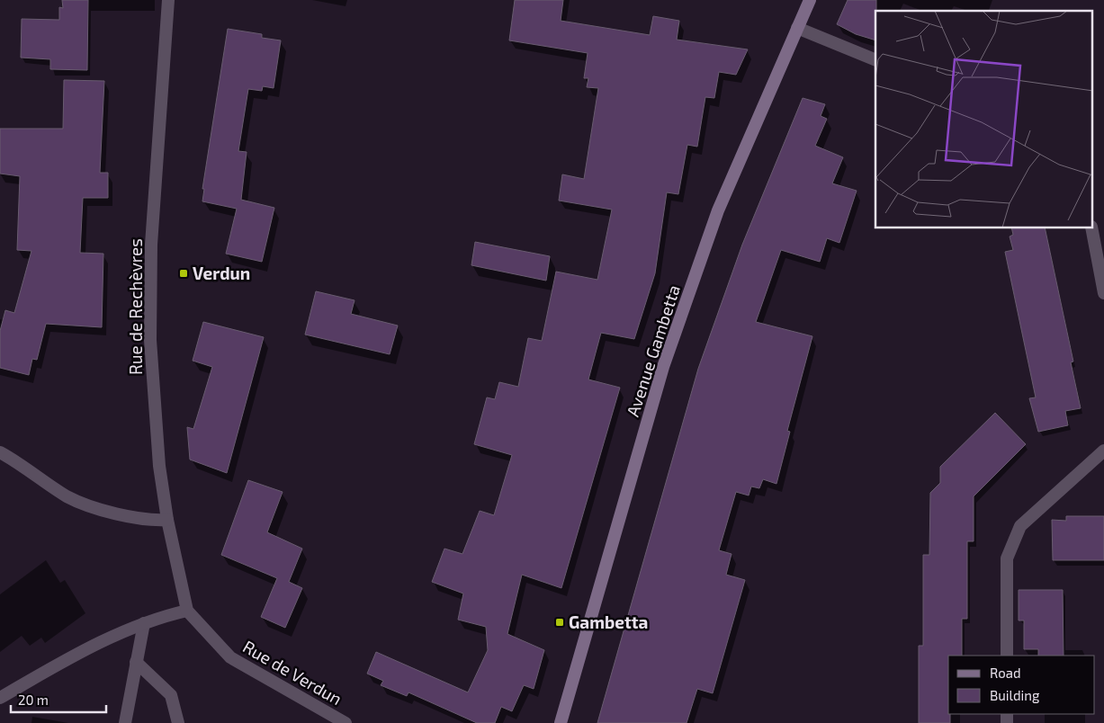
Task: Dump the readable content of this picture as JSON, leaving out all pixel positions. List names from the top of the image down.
{
  "streets": {
    "main road": ["Avenue Gambetta"],
    "street": ["Rue de Rechèvres", "Rue de Verdun"]
  },
  "crossings": [
    ["Rue de Rechèvres", "Rue de Verdun"]
  ],
  "places": {
    "transit": ["Verdun", "Gambetta"]
  },
  "legend": ["Road", "Building"],
  "scale_bar": "20 m"
}
